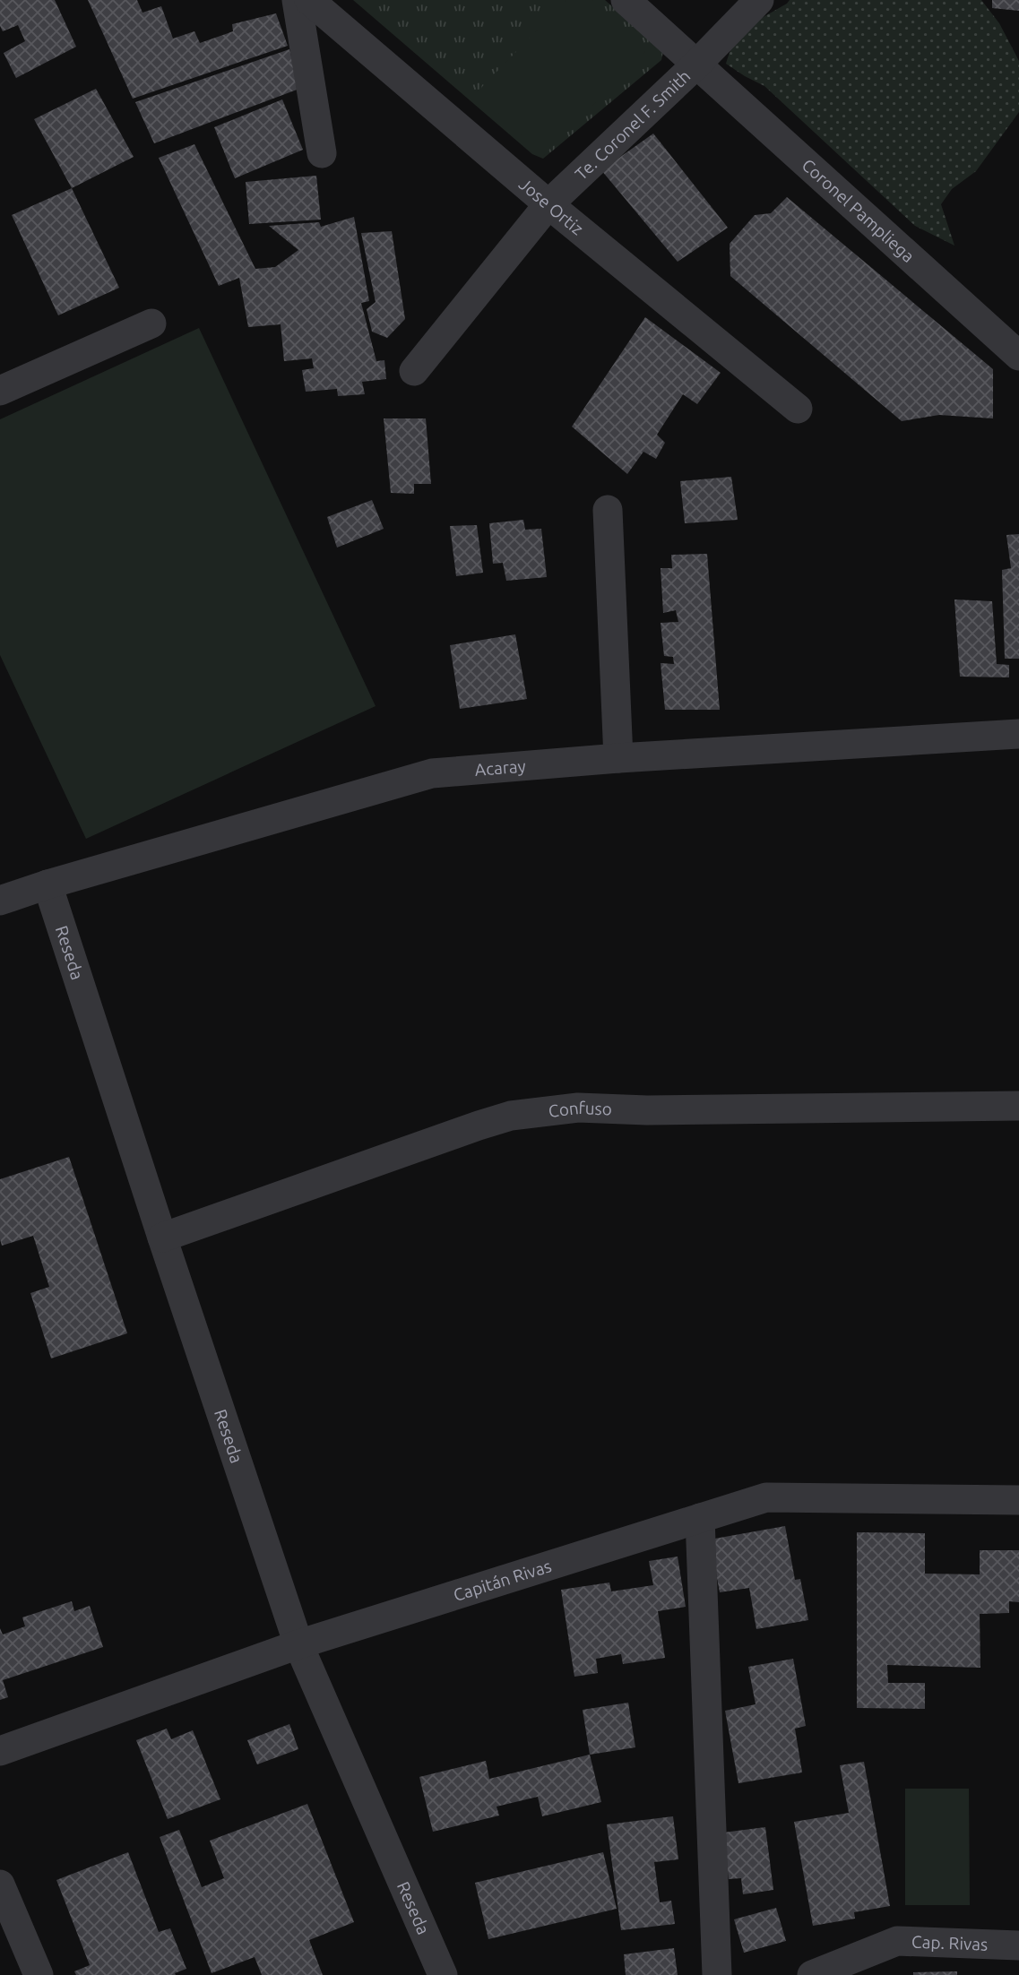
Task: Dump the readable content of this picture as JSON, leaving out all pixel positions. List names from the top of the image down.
{
  "streets": {
    "street": [
      "Te. Coronel F. Smith",
      "Jose Ortiz",
      "Coronel Pampliega",
      "Acaray",
      "Reseda",
      "Confuso",
      "Capitán Rivas",
      "Cap. Rivas"
    ]
  },
  "crossings": [
    ["Te. Coronel F. Smith", "Jose Ortiz"],
    ["Te. Coronel F. Smith", "Coronel Pampliega"],
    ["Acaray", "Reseda"],
    ["Reseda", "Confuso"],
    ["Reseda", "Capitán Rivas"]
  ]
}
